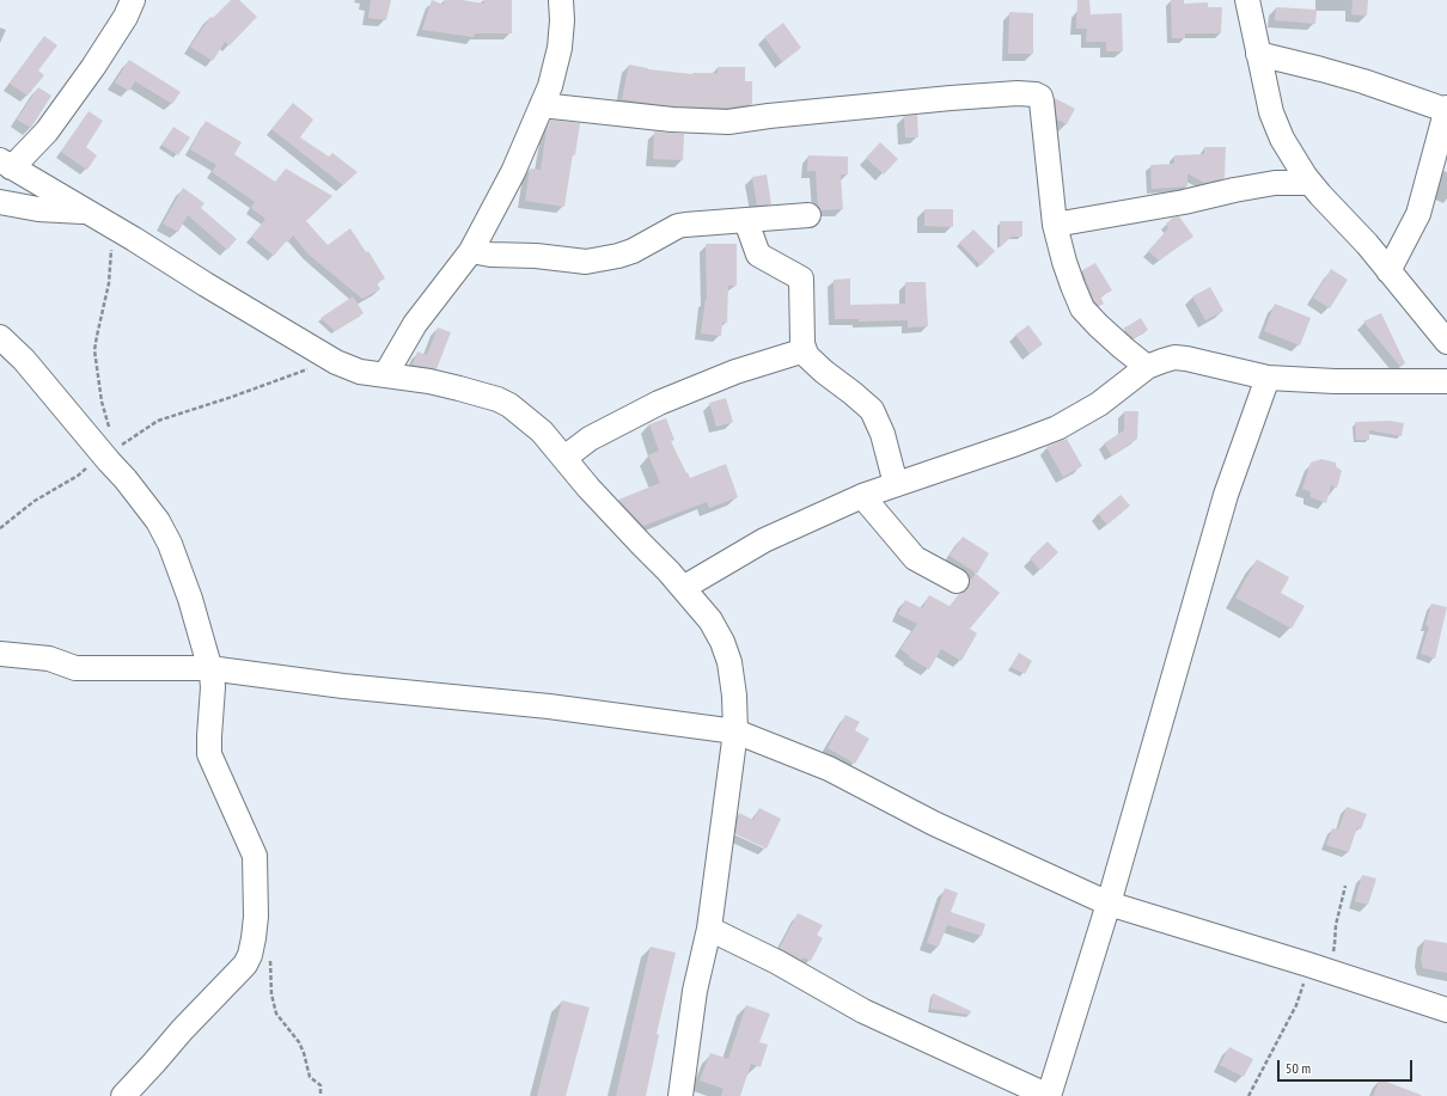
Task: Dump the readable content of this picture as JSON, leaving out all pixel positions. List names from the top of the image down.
{
  "scale_bar": "50 m"
}
